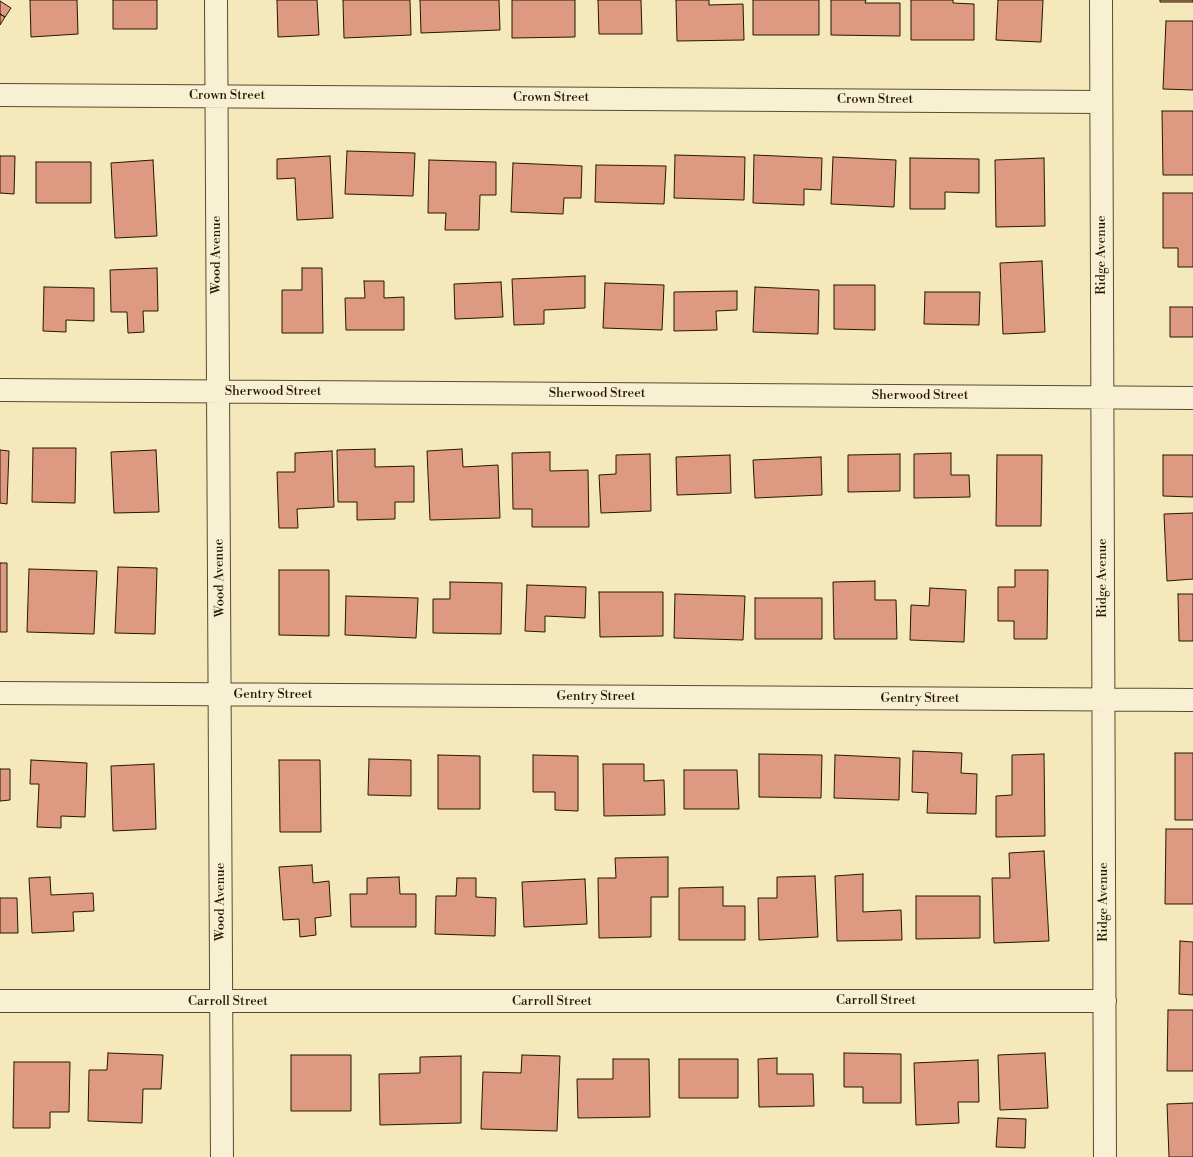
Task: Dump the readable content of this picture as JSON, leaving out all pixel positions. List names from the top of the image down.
{
  "streets": {
    "street": [
      "Crown Street",
      "Wood Avenue",
      "Ridge Avenue",
      "Sherwood Street",
      "Gentry Street",
      "Carroll Street"
    ]
  },
  "crossings": [
    ["Crown Street", "Wood Avenue"],
    ["Crown Street", "Ridge Avenue"],
    ["Wood Avenue", "Sherwood Street"],
    ["Wood Avenue", "Gentry Street"],
    ["Wood Avenue", "Carroll Street"],
    ["Ridge Avenue", "Sherwood Street"],
    ["Ridge Avenue", "Gentry Street"],
    ["Ridge Avenue", "Carroll Street"]
  ]
}
